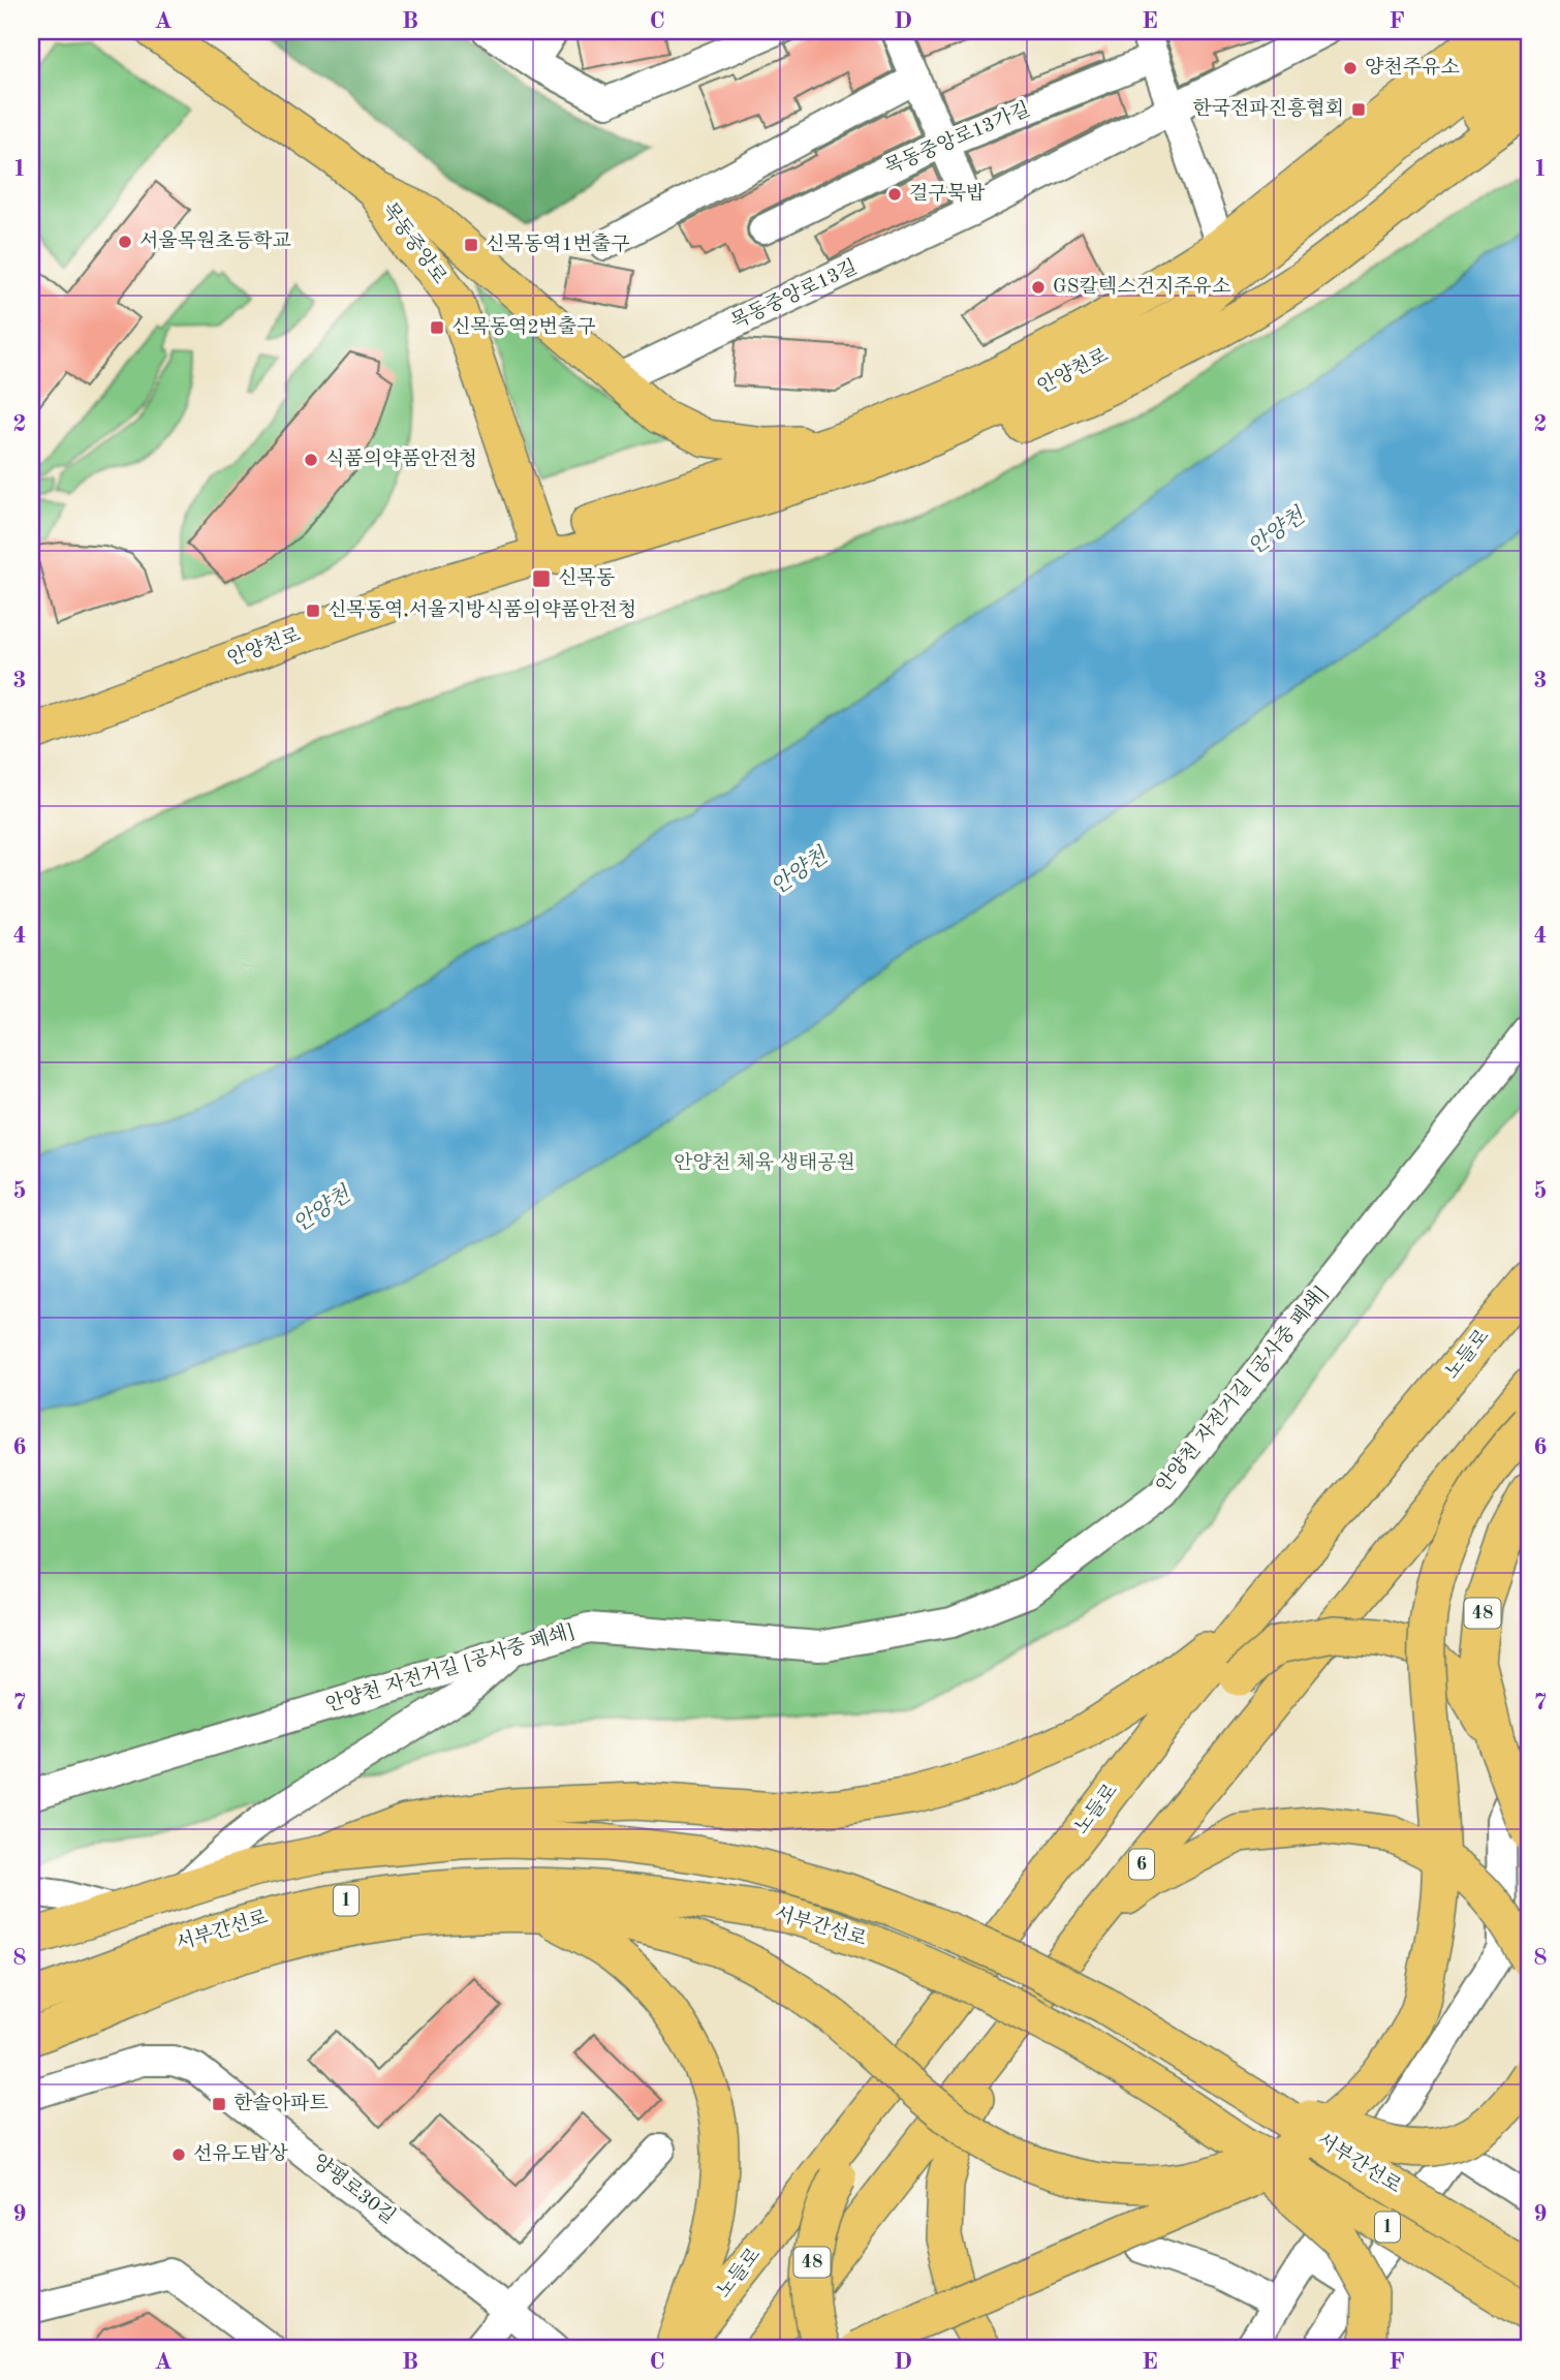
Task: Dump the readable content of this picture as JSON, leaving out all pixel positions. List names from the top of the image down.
{
  "streets": {
    "main road": [
      "목동중앙로",
      "안양천로",
      "노들로",
      "48",
      "6",
      "1",
      "서부간선로"
    ],
    "street": [
      "목동중앙로13가길",
      "목동중앙로13길",
      "안양천 자전거길 [공사중 폐쇄]",
      "양평로30길"
    ]
  },
  "crossings": [
    ["목동중앙로", "안양천로"],
    ["노들로", "48"]
  ],
  "water": ["안양천"],
  "parks": ["안양천 체육 생태공원"],
  "places": {
    "other": [
      "양천주유소",
      "걸구묵밥",
      "서울목원초등학교",
      "GS칼텍스건지주유소",
      "식품의약품안전청",
      "선유도밥상"
    ],
    "transit": [
      "한국전파진흥협회",
      "신목동역1번출구",
      "신목동역2번출구",
      "신목동",
      "신목동역.서울지방식품의약품안전청",
      "한솔아파트"
    ]
  },
  "grid": {
    "columns": [
      "A",
      "B",
      "C",
      "D",
      "E",
      "F"
    ],
    "rows": [
      "1",
      "2",
      "3",
      "4",
      "5",
      "6",
      "7",
      "8",
      "9"
    ]
  }
}
